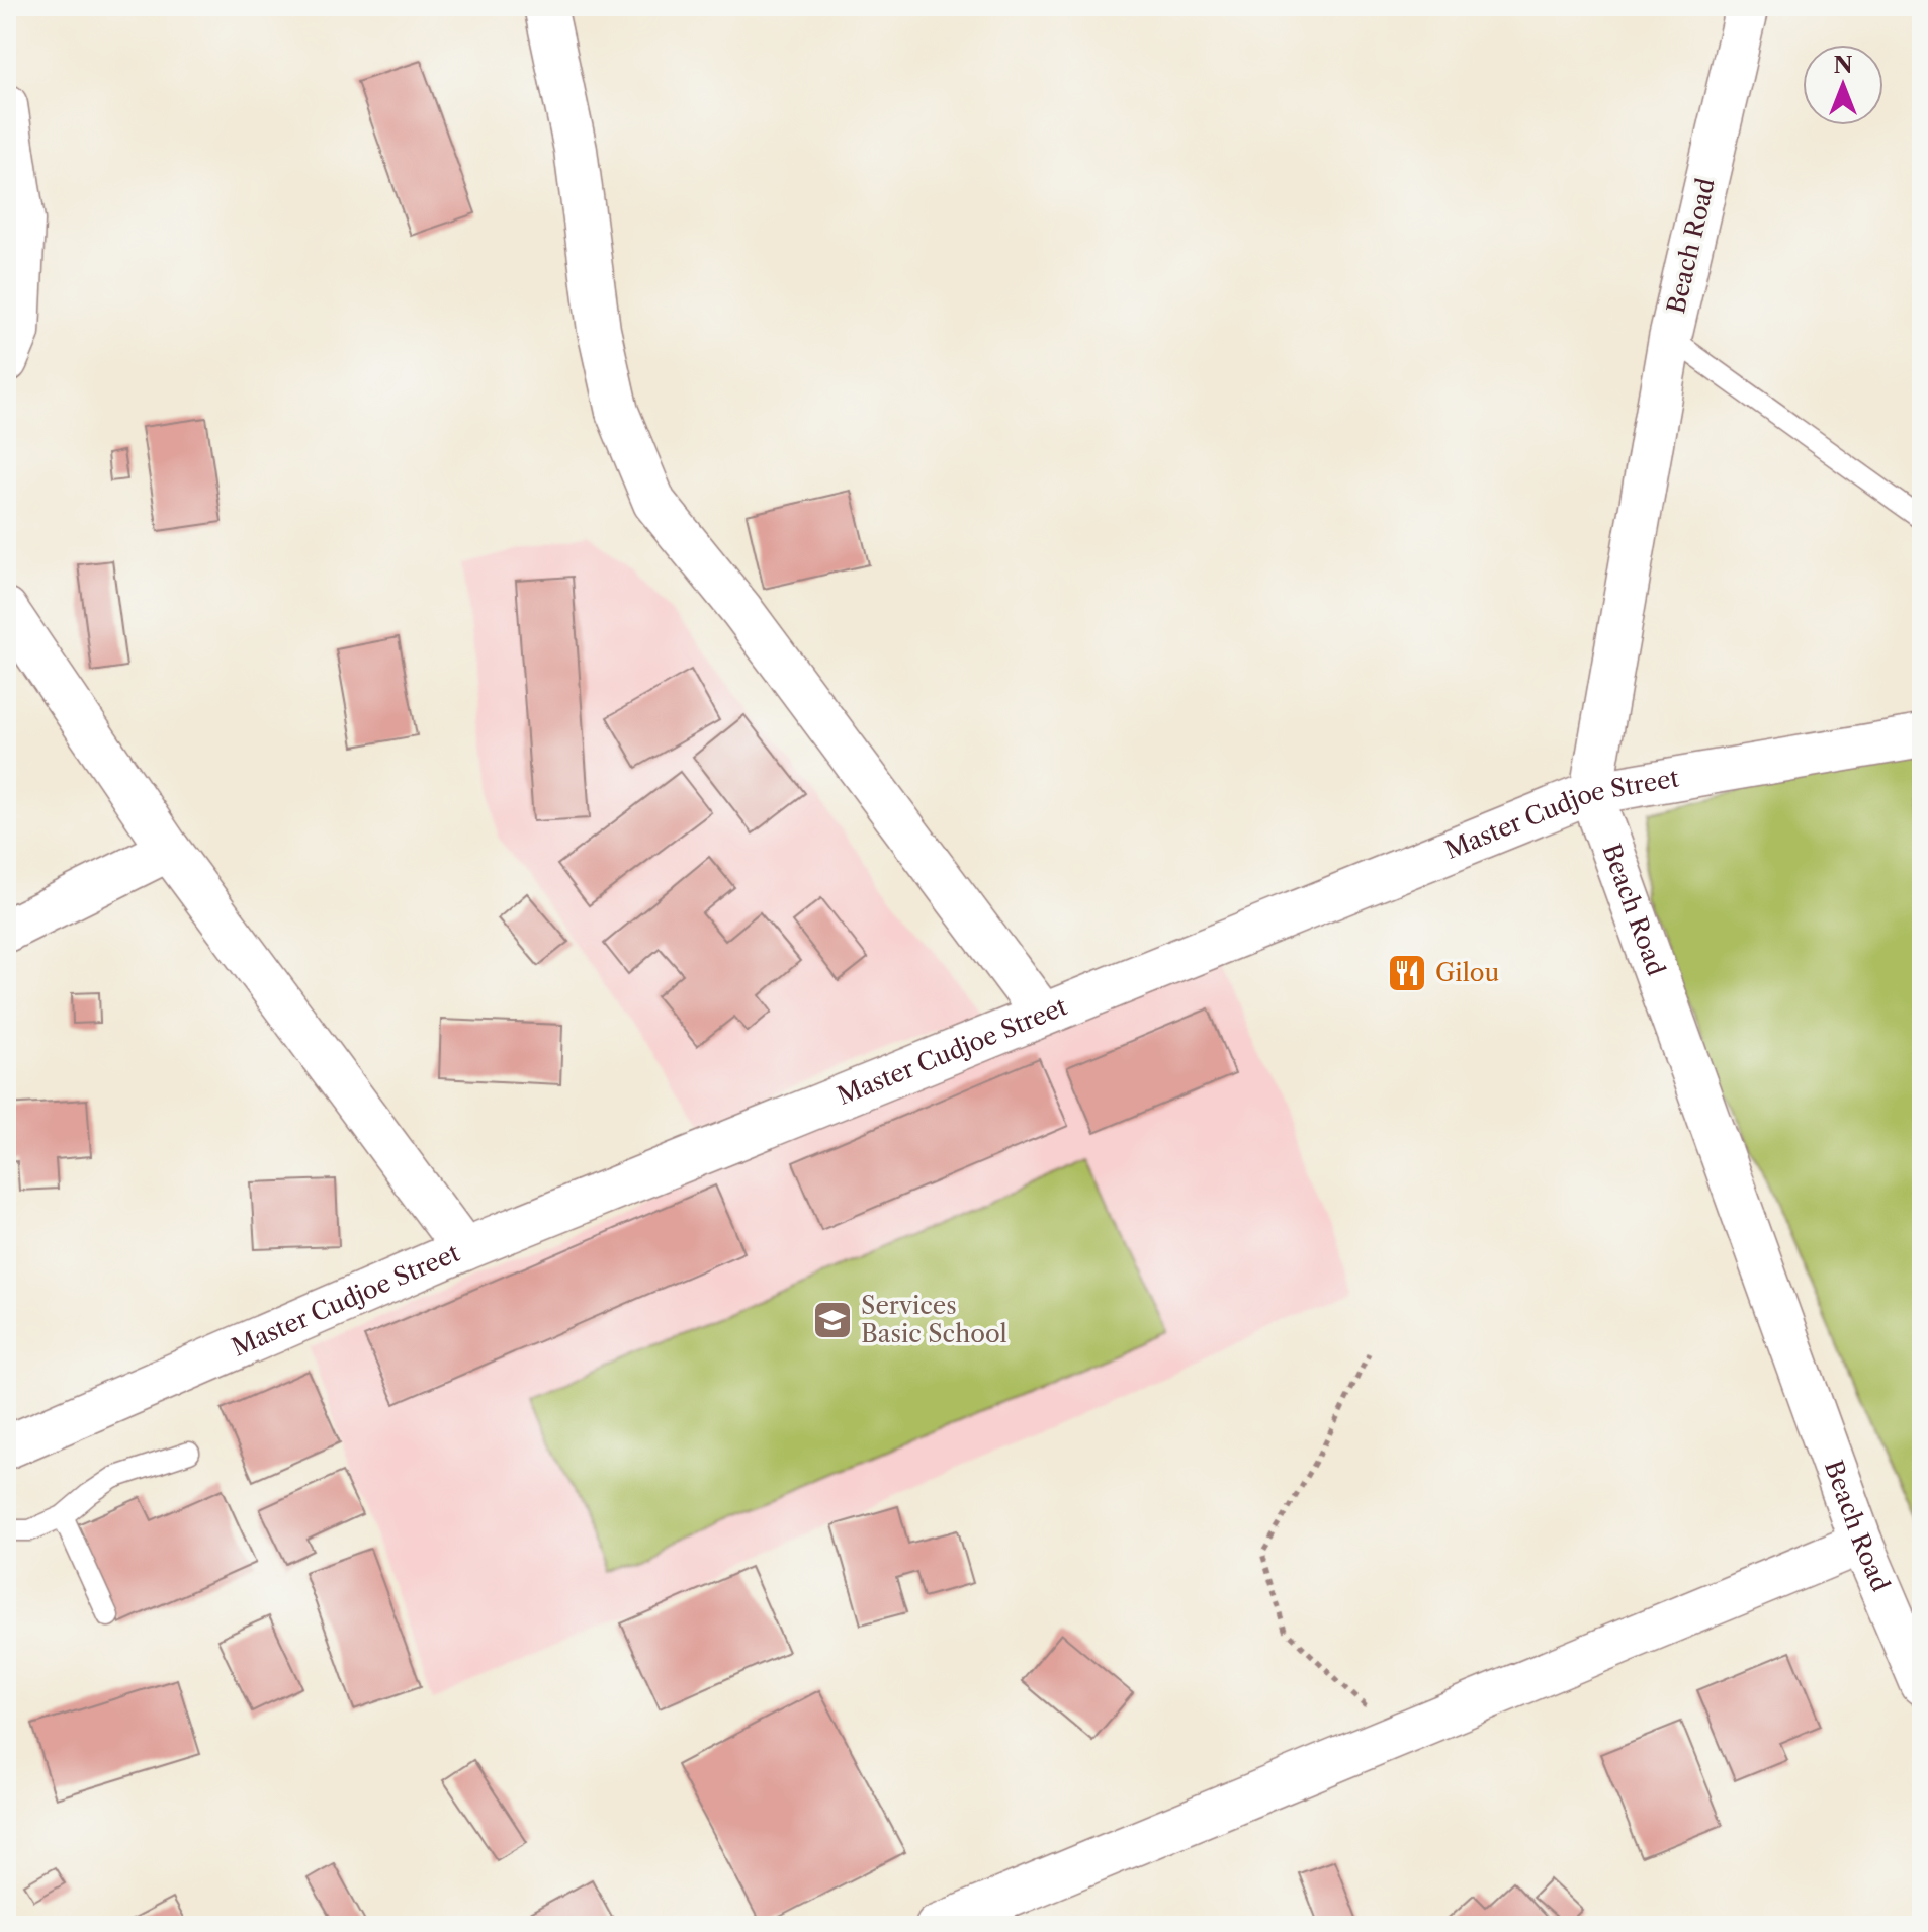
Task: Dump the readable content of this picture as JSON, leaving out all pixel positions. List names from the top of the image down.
{
  "streets": {
    "street": ["Beach Road", "Master Cudjoe Street"]
  },
  "crossings": [
    ["Beach Road", "Master Cudjoe Street"]
  ],
  "places": {
    "restaurant": ["Gilou"],
    "school or university": ["Services Basic School"]
  },
  "north": "top"
}
